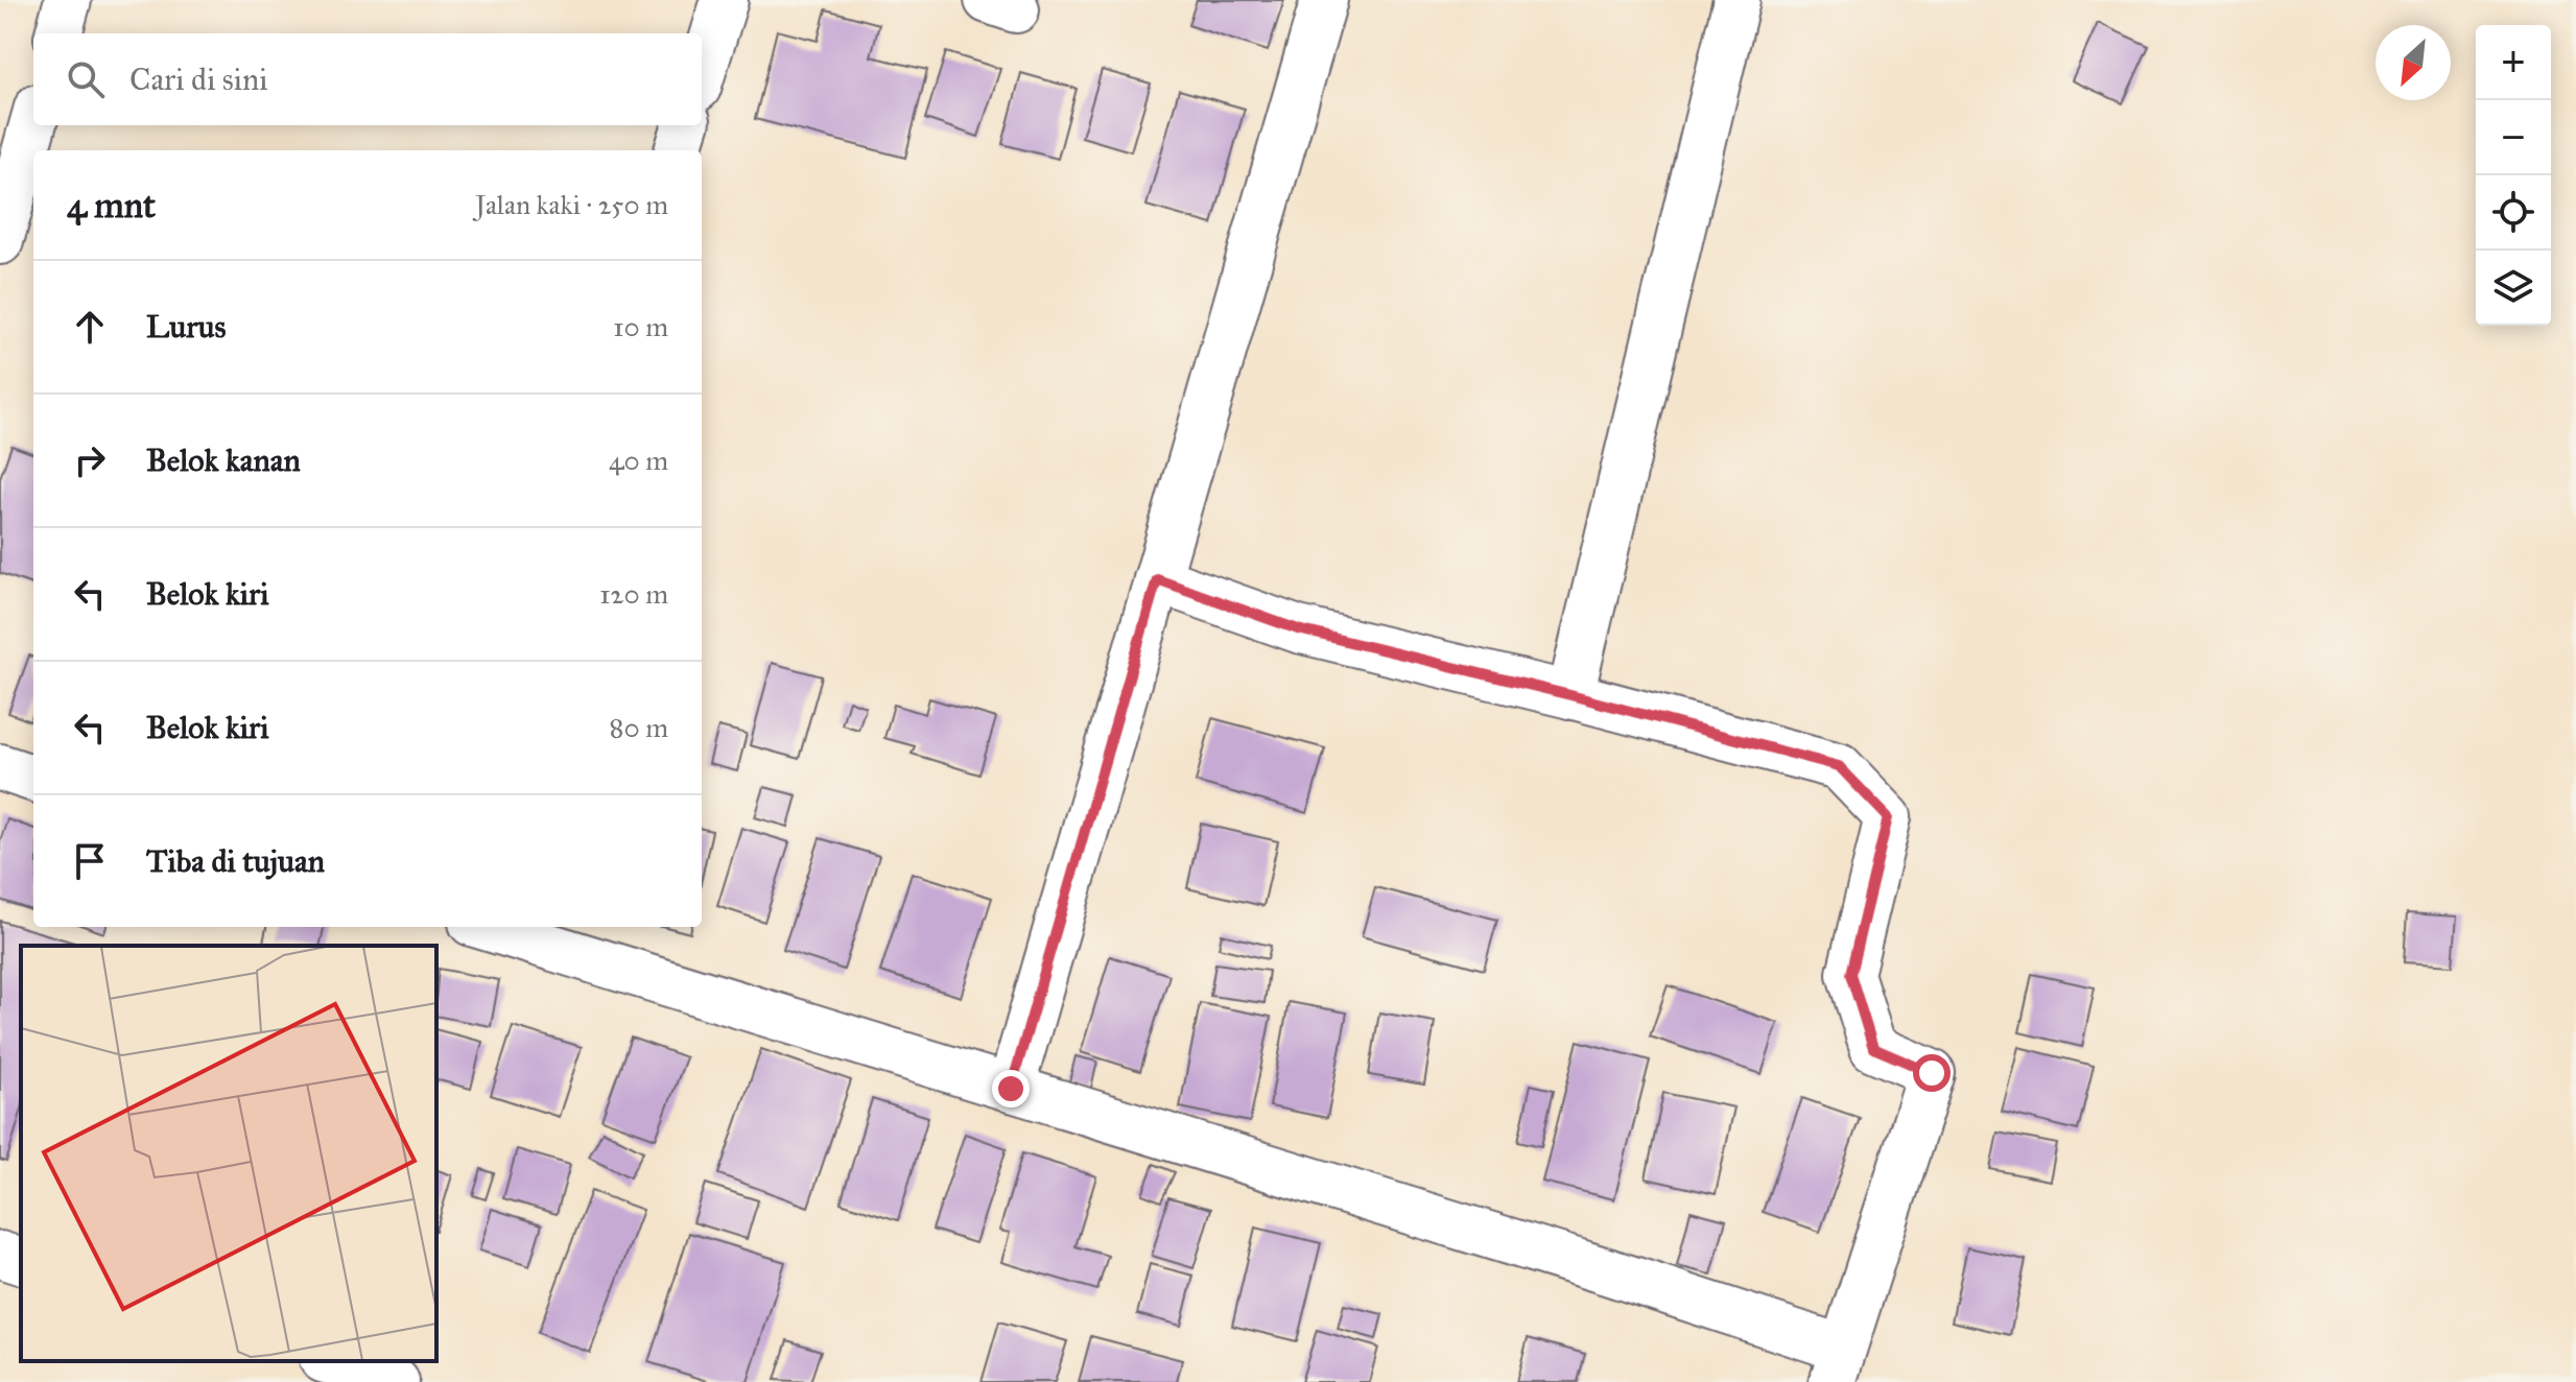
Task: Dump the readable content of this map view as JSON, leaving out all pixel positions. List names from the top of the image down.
{
  "north": "bottom left",
  "page": {
    "map_buttons": ["+", "−"],
    "search": "Cari di sini",
    "heading": ["4 mnt", "Jalan kaki · 250 m"],
    "list": [
      ["Lurus", "10 m"],
      ["Belok kanan", "40 m"],
      ["Belok kiri", "120 m"],
      ["Belok kiri", "80 m"],
      "Tiba di tujuan"
    ]
  }
}
